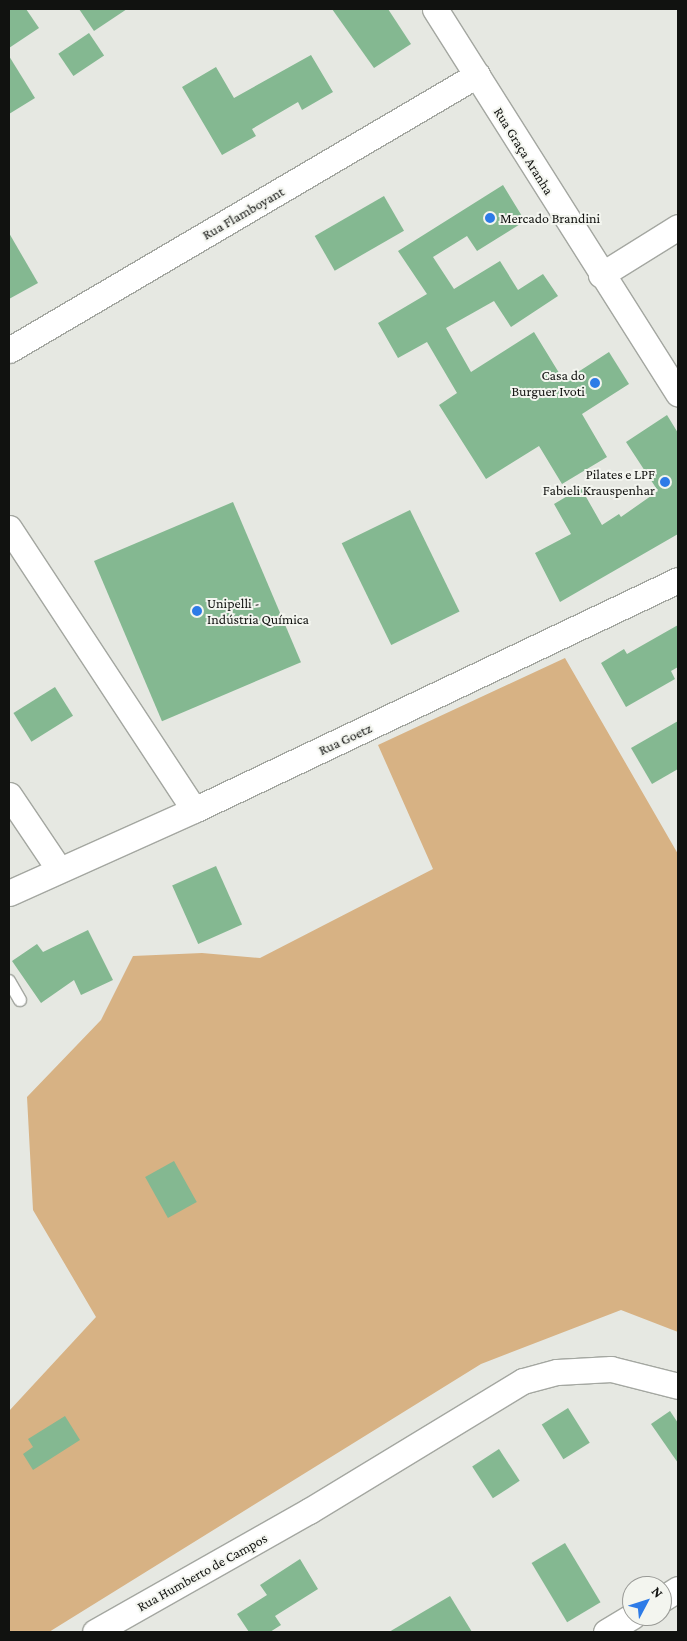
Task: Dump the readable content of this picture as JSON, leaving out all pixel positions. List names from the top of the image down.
{
  "streets": {
    "street": [
      "Rua Graça Aranha",
      "Rua Flamboyant",
      "Rua Goetz",
      "Rua Humberto de Campos"
    ]
  },
  "crossings": [
    ["Rua Graça Aranha", "Rua Flamboyant"]
  ],
  "places": [
    "Mercado Brandini",
    "Casa do Burguer Ivoti",
    "Pilates e LPF Fabieli Krauspenhar",
    "Unipelli - Indústria Química"
  ],
  "north": "top right"
}
